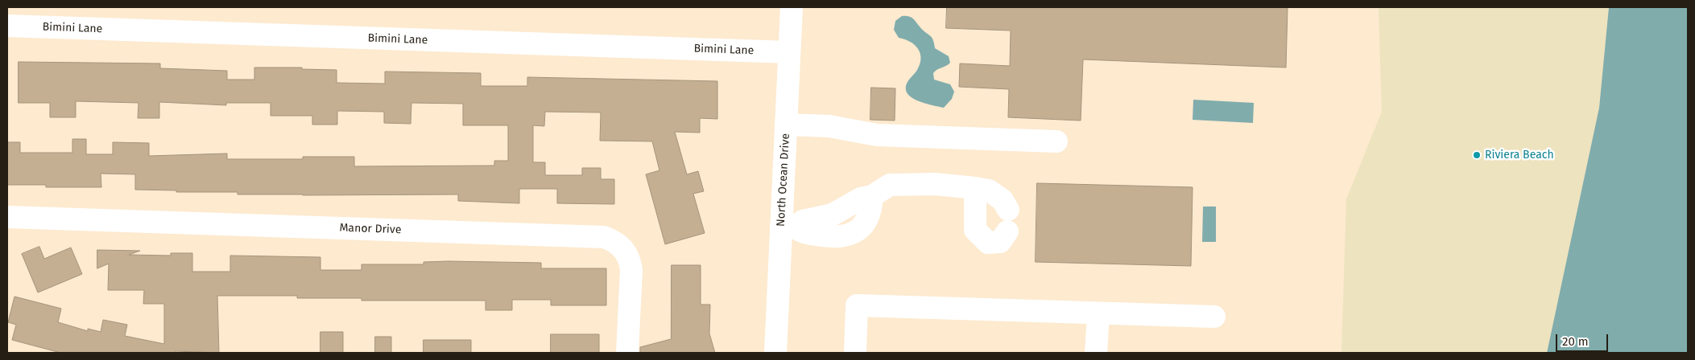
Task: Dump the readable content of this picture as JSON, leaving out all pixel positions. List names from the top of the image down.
{
  "streets": {
    "street": ["Bimini Lane", "North Ocean Drive", "Manor Drive"]
  },
  "crossings": [
    ["Bimini Lane", "North Ocean Drive"]
  ],
  "places": ["Riviera Beach"],
  "scale_bar": "20 m"
}
